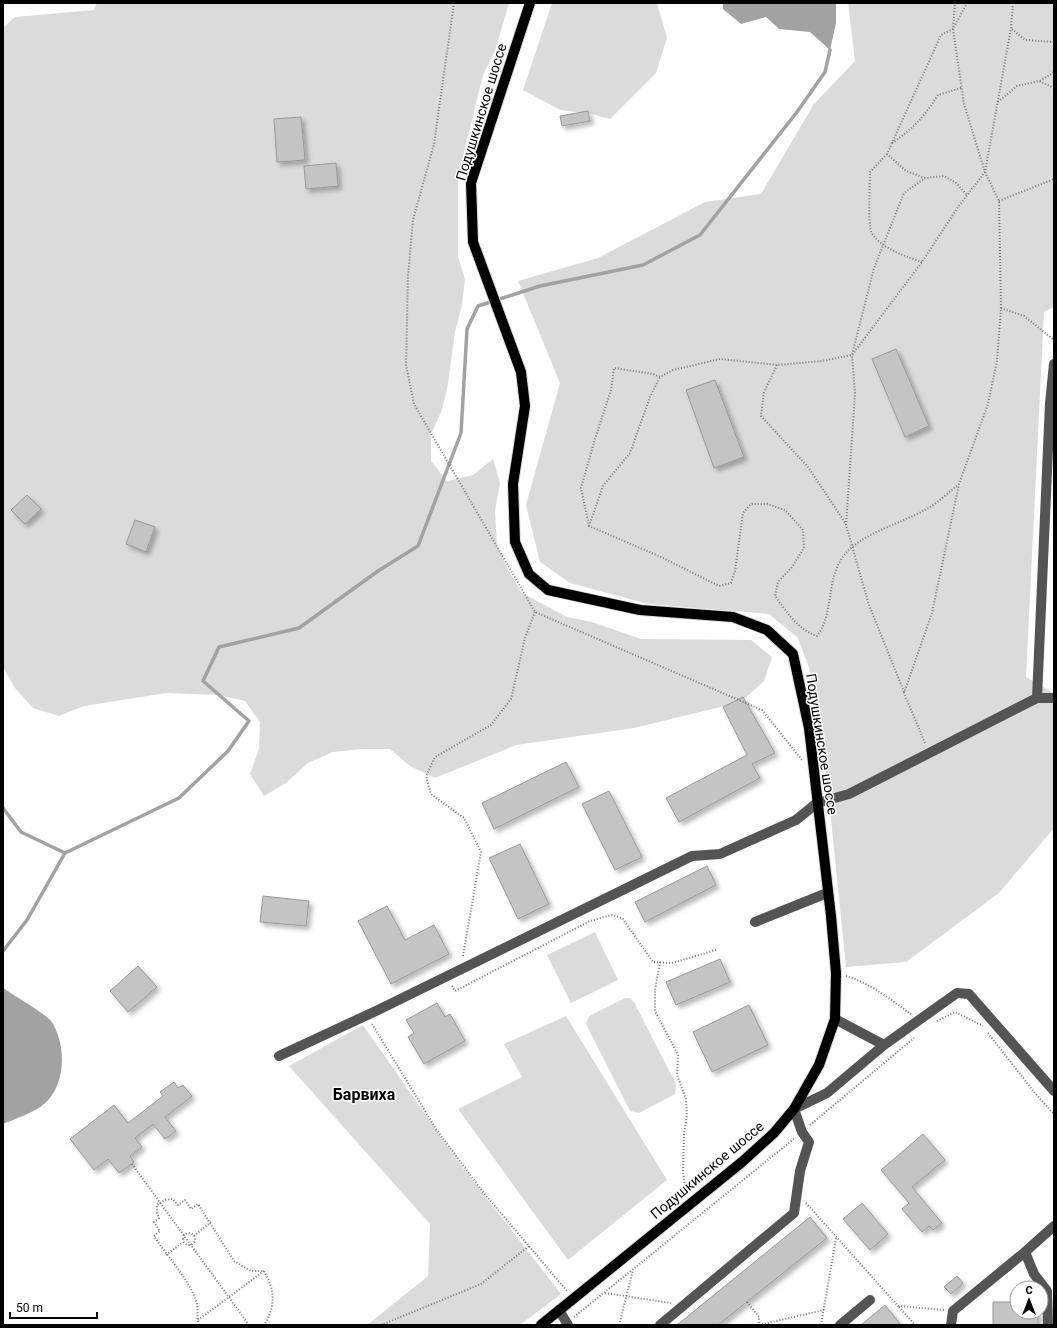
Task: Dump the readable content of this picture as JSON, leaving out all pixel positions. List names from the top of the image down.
{
  "streets": {
    "main road": ["Подушкинское шоссе"]
  },
  "districts": ["Барвиха"],
  "scale_bar": "50 m",
  "north": "top"
}
